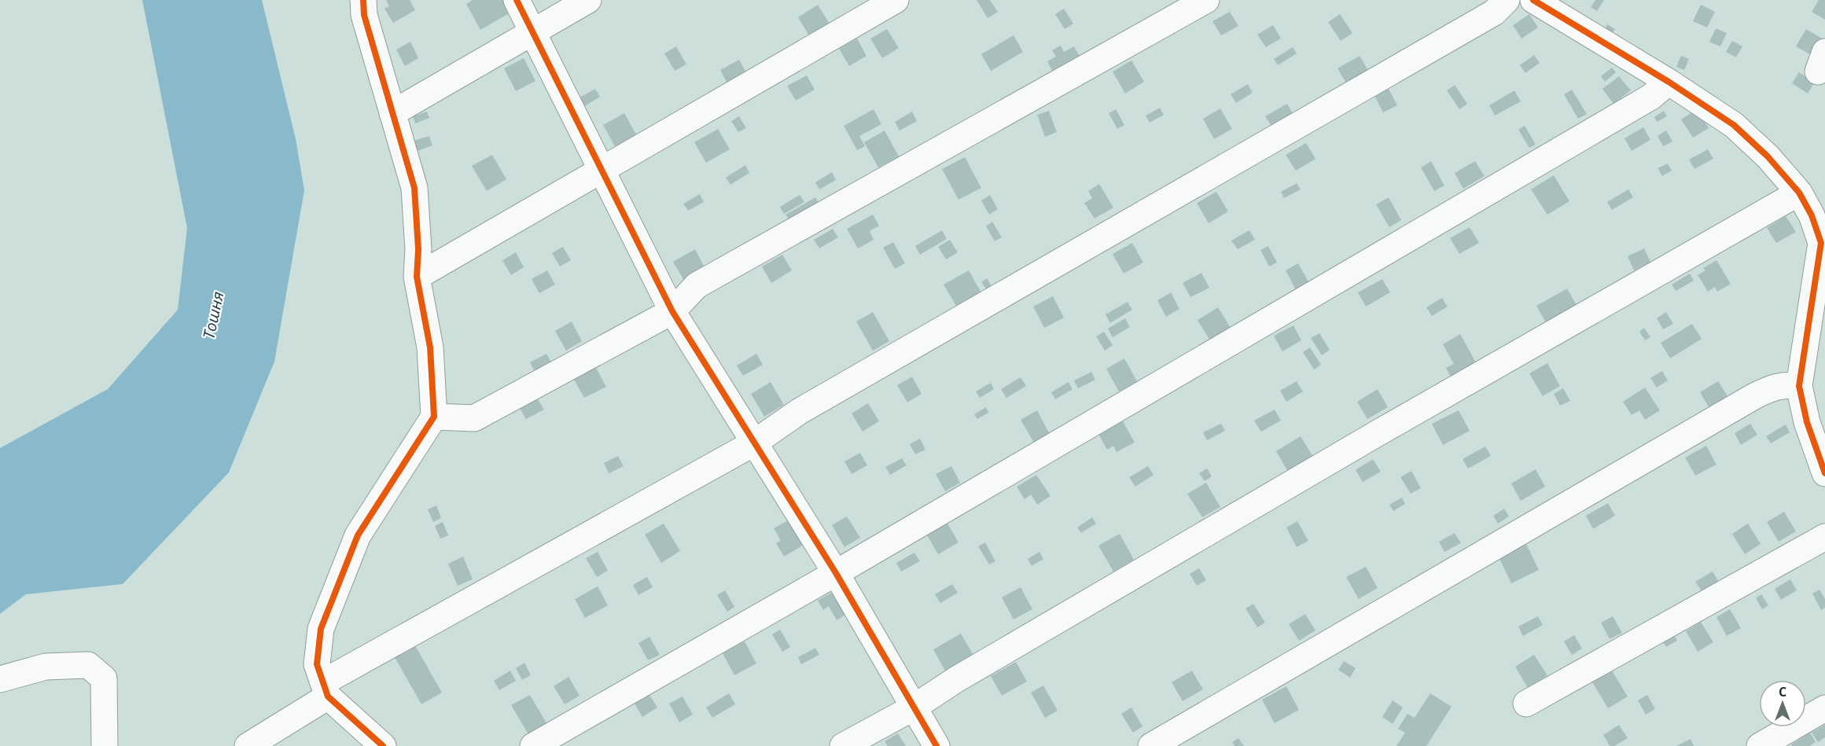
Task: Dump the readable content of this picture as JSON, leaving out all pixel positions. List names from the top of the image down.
{
  "water": ["Тошня"],
  "north": "top"
}
